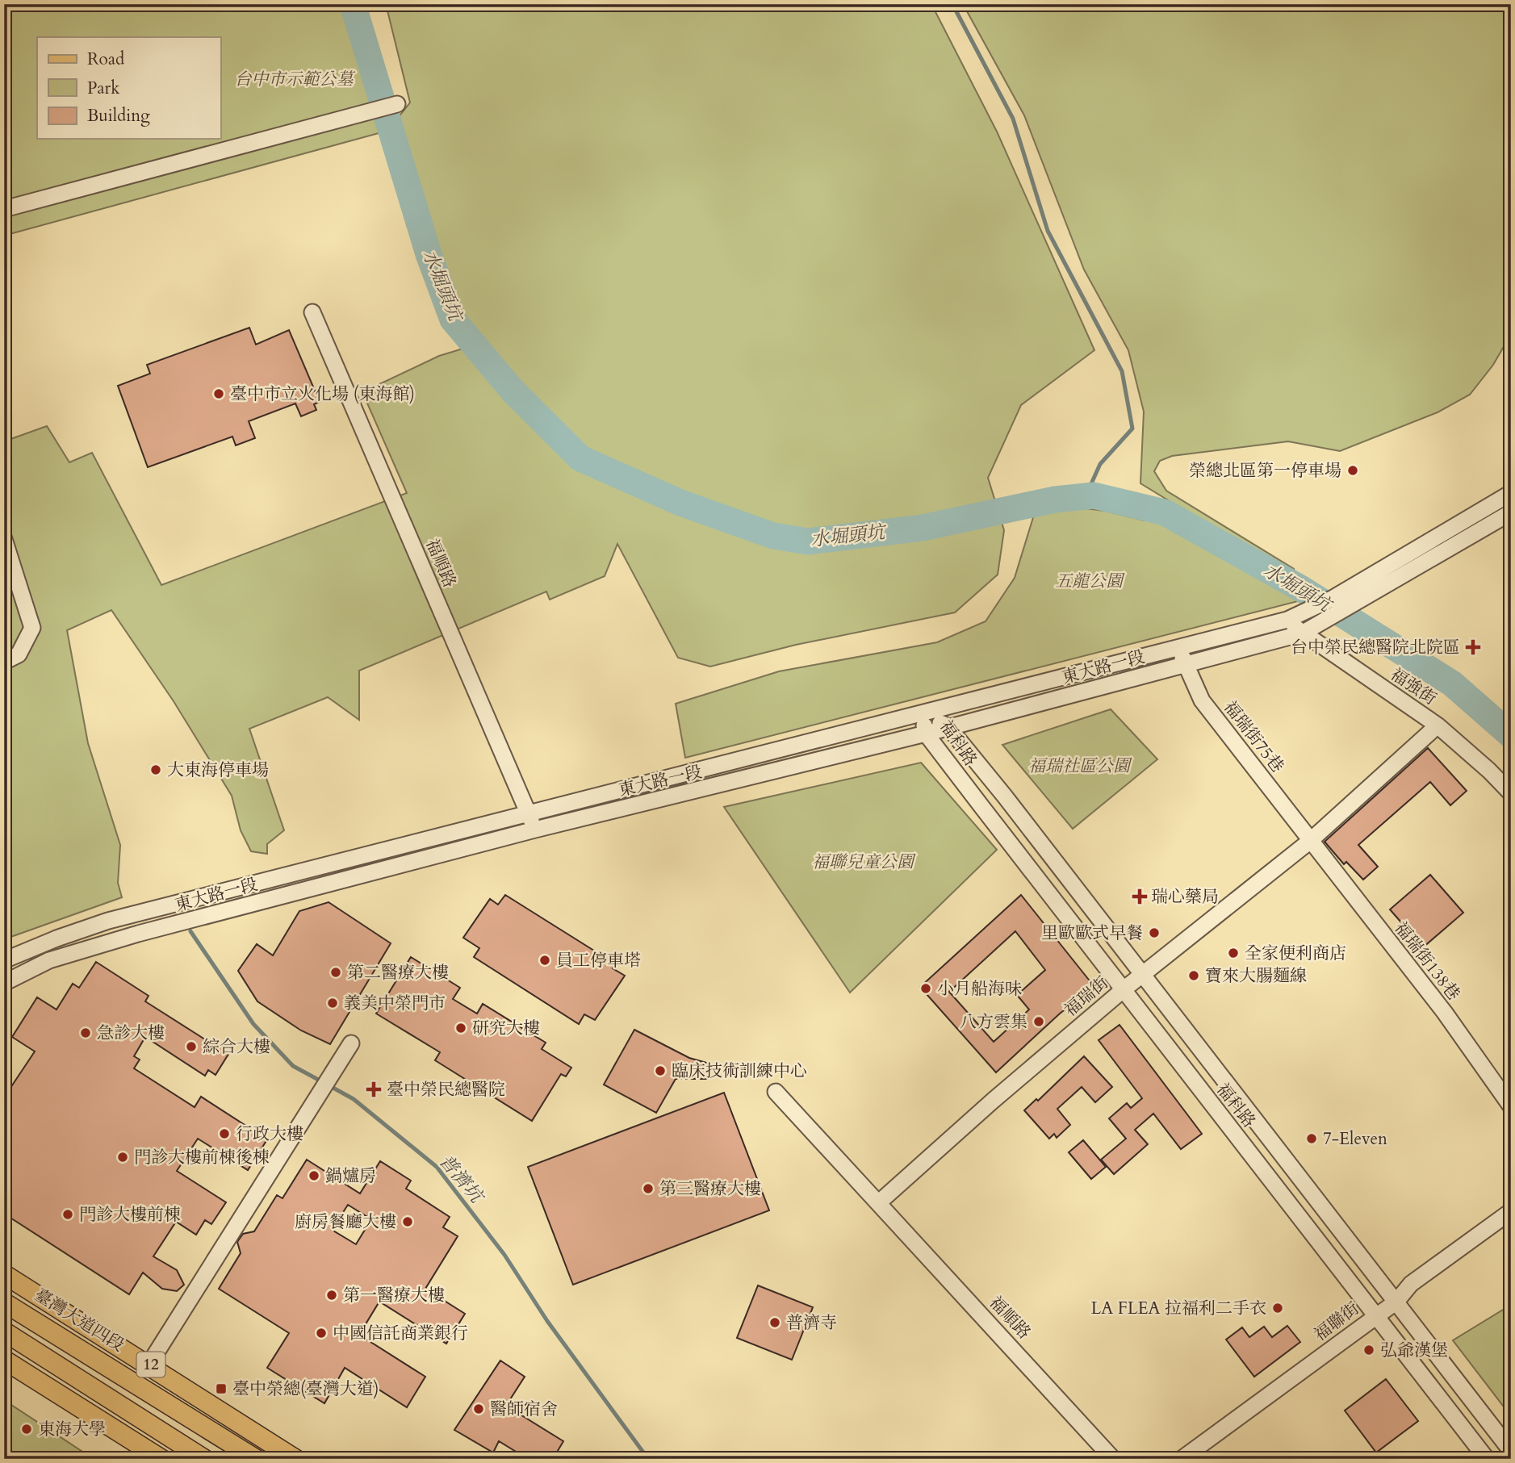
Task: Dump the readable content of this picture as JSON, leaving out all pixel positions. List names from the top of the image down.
{
  "streets": {
    "main road": ["臺灣大道四段", "12"],
    "street": [
      "福順路",
      "東大路一段",
      "福強街",
      "福瑞街75巷",
      "福科路",
      "福瑞街138巷",
      "福瑞街",
      "福聯街"
    ]
  },
  "crossings": [
    ["福順路", "東大路一段"],
    ["福順路", "福瑞街"],
    ["東大路一段", "福強街"],
    ["東大路一段", "福瑞街75巷"],
    ["東大路一段", "福科路"],
    ["福強街", "福瑞街"],
    ["福瑞街75巷", "福瑞街138巷"],
    ["福瑞街75巷", "福瑞街"],
    ["福科路", "福瑞街"],
    ["福科路", "福聯街"],
    ["福瑞街138巷", "福瑞街"]
  ],
  "water": ["水堀頭坑", "普濟坑"],
  "parks": [
    "台中市示範公墓",
    "五龍公園",
    "福瑞社區公園",
    "福聯兒童公園"
  ],
  "places": {
    "other": [
      "臺中市立火化場 (東海館)",
      "榮總北區第一停車場",
      "大東海停車場",
      "里歐歐式早餐",
      "全家便利商店",
      "員工停車塔",
      "第二醫療大樓",
      "寶來大腸麵線",
      "小月船海味",
      "義美中榮門市",
      "八方雲集",
      "研究大樓",
      "急診大樓",
      "綜合大樓",
      "臨床技術訓練中心",
      "行政大樓",
      "7-Eleven",
      "門診大樓前棟後棟",
      "鍋爐房",
      "第三醫療大樓",
      "門診大樓前棟",
      "廚房餐廳大樓",
      "第一醫療大樓",
      "LA FLEA 拉福利二手衣",
      "普濟寺",
      "中國信託商業銀行",
      "弘爺漢堡",
      "醫師宿舍",
      "東海大學"
    ],
    "health": ["台中榮民總醫院北院區", "瑞心藥局", "臺中榮民總醫院"],
    "transit": ["臺中榮總(臺灣大道)"]
  },
  "legend": ["Road", "Park", "Building"]
}
